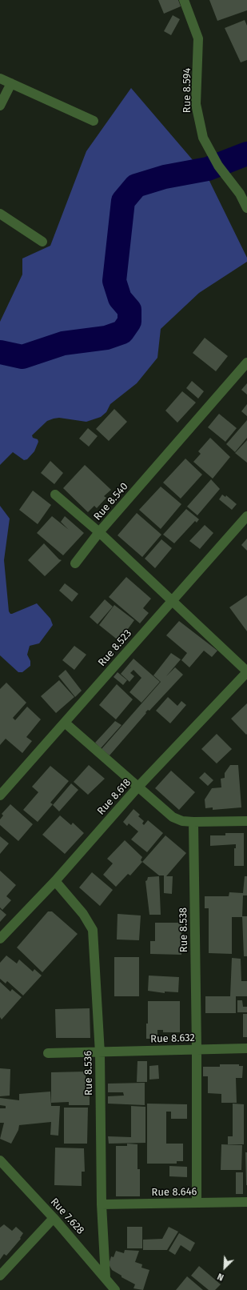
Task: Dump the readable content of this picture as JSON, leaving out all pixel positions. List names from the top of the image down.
{
  "streets": {
    "street": [
      "Rue 8.594",
      "Rue 8.540",
      "Rue 8.523",
      "Rue 8.618",
      "Rue 8.538",
      "Rue 8.632",
      "Rue 8.536",
      "Rue 8.646",
      "Rue 7.628"
    ]
  },
  "crossings": [
    ["Rue 8.540", "Rue 8.523"],
    ["Rue 8.540", "Rue 8.618"],
    ["Rue 8.618", "Rue 8.536"],
    ["Rue 8.538", "Rue 8.632"],
    ["Rue 8.538", "Rue 8.646"],
    ["Rue 8.632", "Rue 8.536"],
    ["Rue 8.536", "Rue 8.646"],
    ["Rue 8.536", "Rue 7.628"]
  ],
  "north": "bottom left"
}
